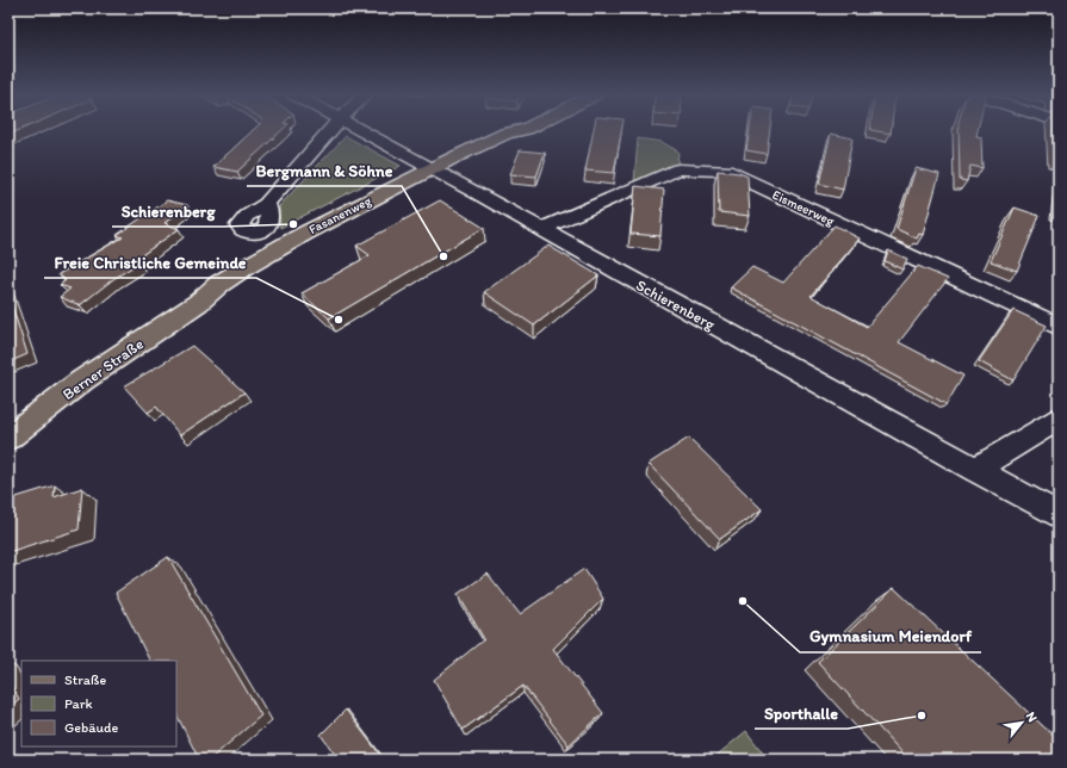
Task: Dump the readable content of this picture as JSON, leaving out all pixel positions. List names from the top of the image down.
{
  "streets": {
    "main road": ["Fasanenweg", "Berner Straße"],
    "street": ["Eismeerweg", "Schierenberg"]
  },
  "crossings": [
    ["Eismeerweg", "Schierenberg"],
    ["Fasanenweg", "Schierenberg"],
    ["Fasanenweg", "Berner Straße"]
  ],
  "places": [
    "Schierenberg",
    "Bergmann & Söhne",
    "Freie Christliche Gemeinde",
    "Gymnasium Meiendorf",
    "Sporthalle"
  ],
  "legend": ["Straße", "Park", "Gebäude"],
  "north": "top right"
}
